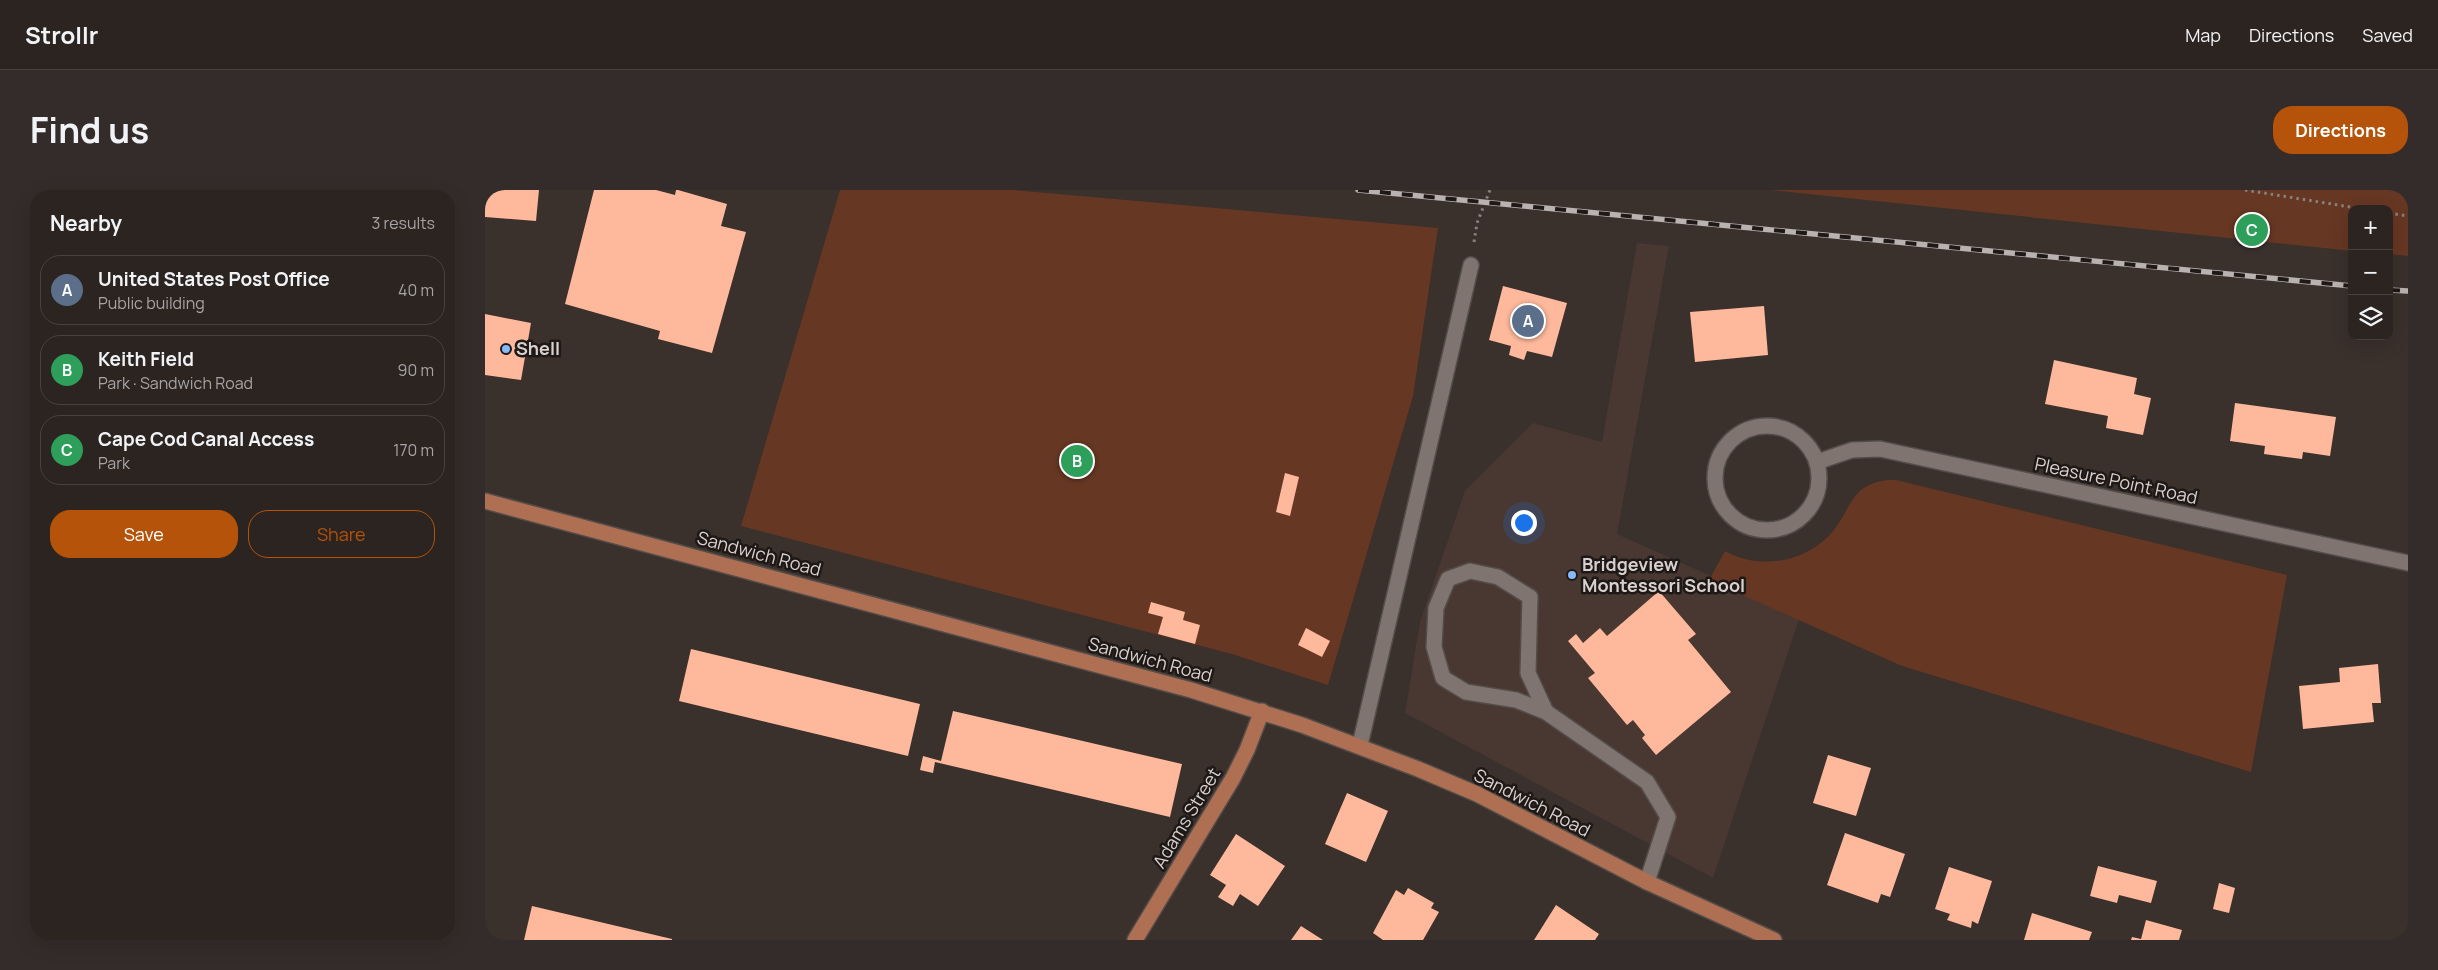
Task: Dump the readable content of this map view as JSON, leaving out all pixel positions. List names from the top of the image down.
{
  "streets": {
    "main road": ["Sandwich Road", "Adams Street"],
    "street": ["Pleasure Point Road"]
  },
  "crossings": [
    ["Sandwich Road", "Adams Street"]
  ],
  "places": ["Shell", "Bridgeview Montessori School"],
  "page": {
    "header": "Strollr",
    "nav": ["Map", "Directions", "Saved"],
    "title": "Find us",
    "buttons": [
      "Directions",
      ["Save", "Share"]
    ],
    "heading": ["Nearby", "3 results"],
    "map_buttons": ["+", "−"],
    "pins": ["C", "A", "B"],
    "list": [
      {
        "mark": "A",
        "name": "United States Post Office",
        "note": "Public building",
        "value": "40 m"
      },
      {
        "mark": "B",
        "name": "Keith Field",
        "note": "Park · Sandwich Road",
        "value": "90 m"
      },
      {
        "mark": "C",
        "name": "Cape Cod Canal Access",
        "note": "Park",
        "value": "170 m"
      }
    ]
  }
}
